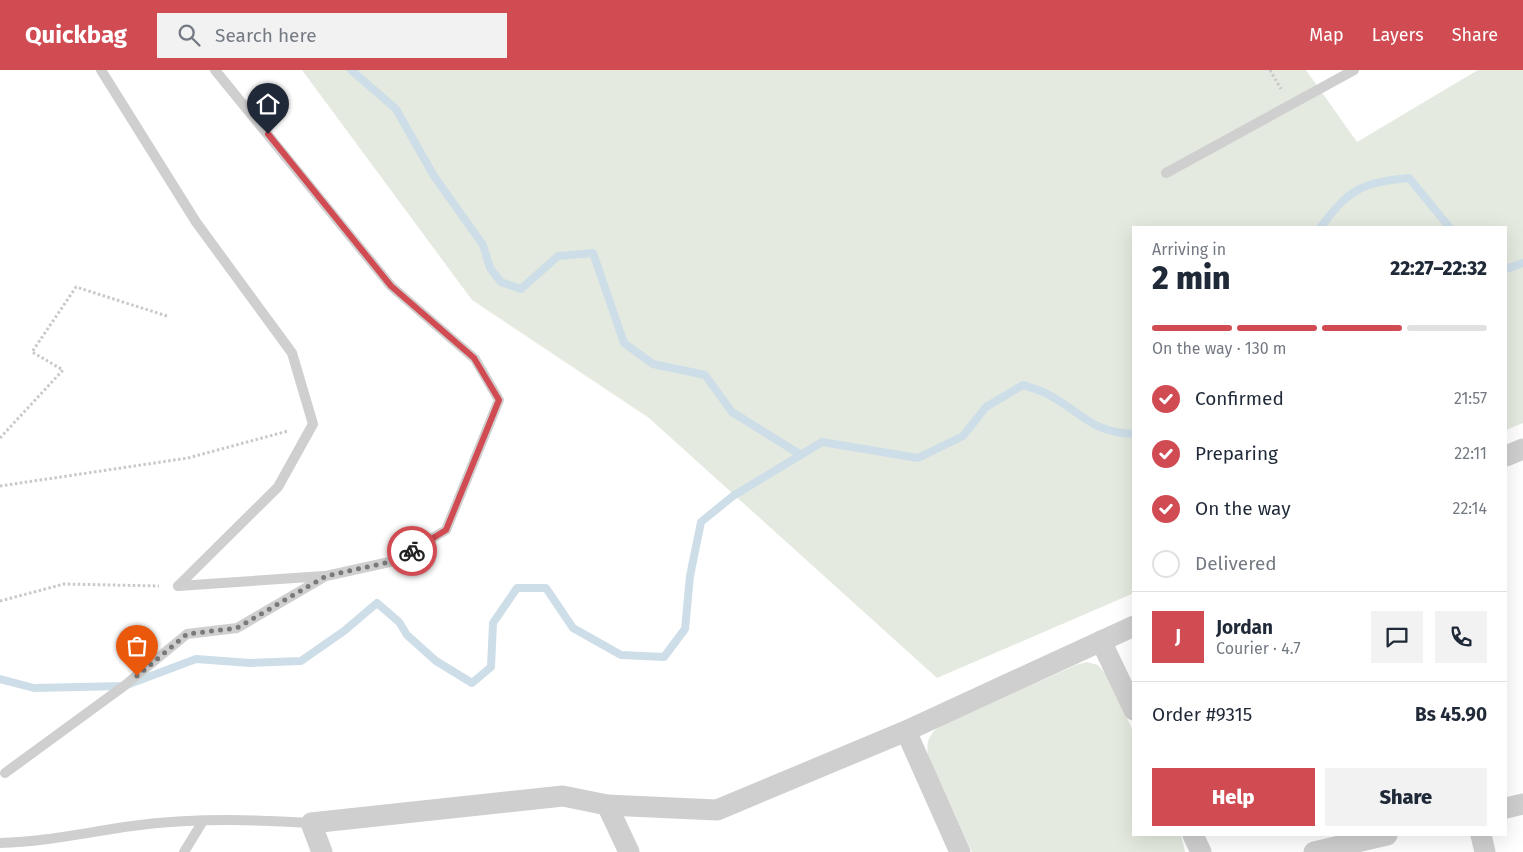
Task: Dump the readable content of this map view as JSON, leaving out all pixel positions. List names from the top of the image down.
{
  "page": {
    "header": "Quickbag",
    "search": "Search here",
    "nav": ["Map", "Layers", "Share"],
    "heading": ["2 min", "Arriving in", "22:27–22:32"],
    "panel": [
      "Jordan",
      "Courier · 4.7",
      "Order #9315",
      "Bs 45.90"
    ],
    "bar": "On the way · 130 m",
    "list": [
      ["Confirmed", "21:57"],
      ["Preparing", "22:11"],
      ["On the way", "22:14"],
      "Delivered"
    ],
    "round": "J",
    "buttons": ["Help", "Share"]
  }
}
